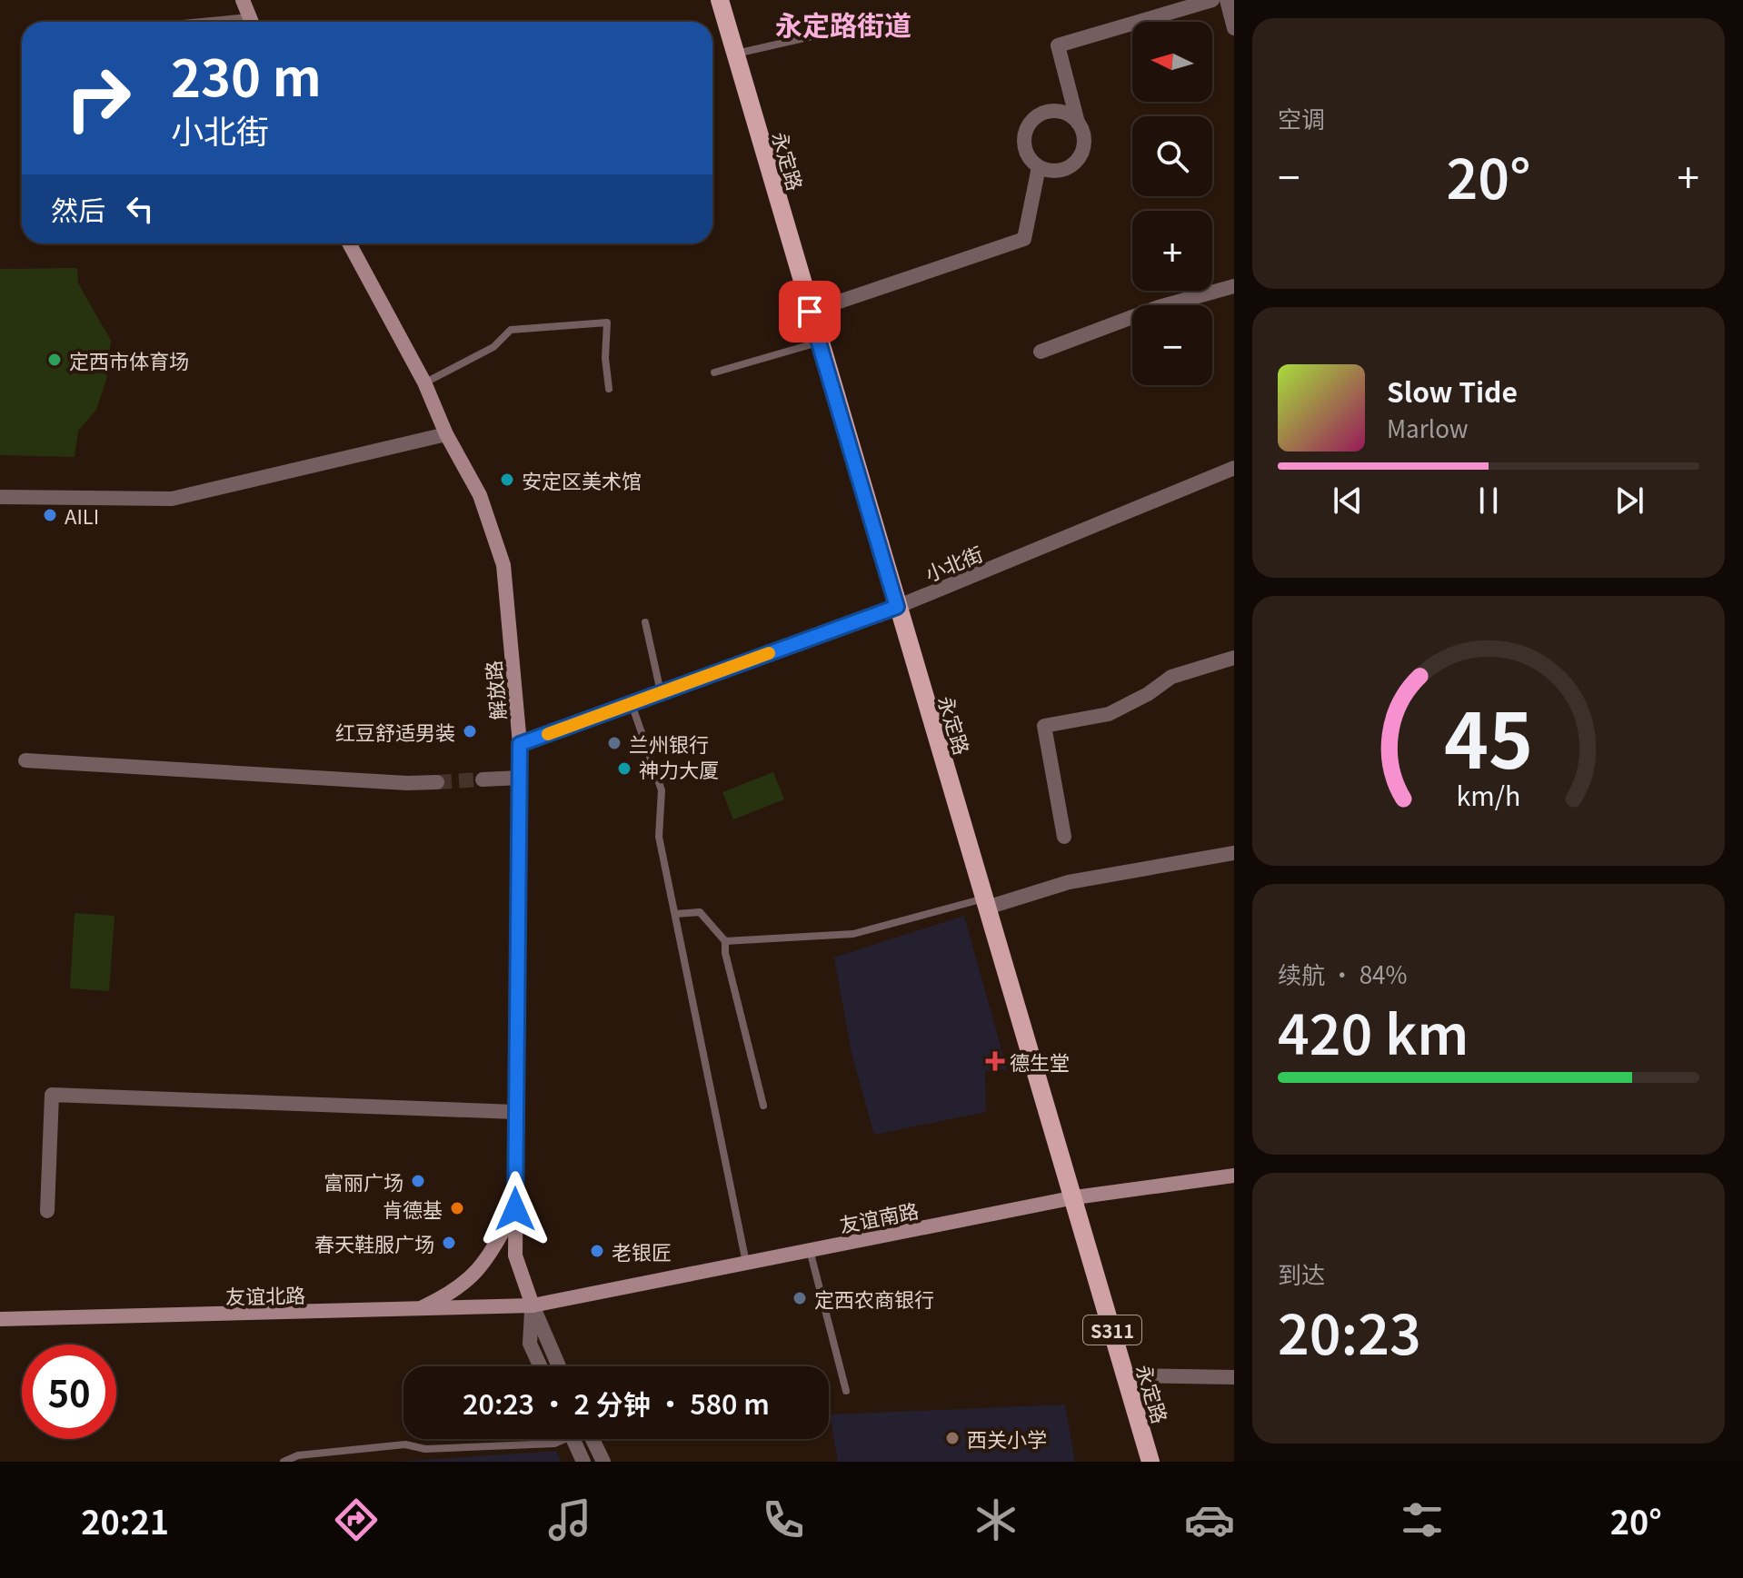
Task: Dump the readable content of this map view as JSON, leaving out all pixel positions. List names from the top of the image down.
{
  "streets": {
    "main road": [
      "永定路",
      "解放路",
      "友谊南路",
      "友谊北路",
      "S311"
    ],
    "street": ["小北街"]
  },
  "crossings": [
    ["永定路", "小北街"],
    ["永定路", "友谊南路"],
    ["小北街", "解放路"],
    ["解放路", "友谊南路"],
    ["解放路", "友谊北路"],
    ["友谊南路", "友谊北路"]
  ],
  "districts": ["永定路街道"],
  "places": {
    "other": [
      "定西市体育场",
      "安定区美术馆",
      "AILI",
      "红豆舒适男装",
      "兰州银行",
      "神力大厦",
      "富丽广场",
      "肯德基",
      "春天鞋服广场",
      "老银匠",
      "定西农商银行",
      "西关小学"
    ],
    "health": ["德生堂"]
  },
  "north": "left",
  "page": {
    "tile": [
      "空调",
      ["续航 · 84%", "420 km"],
      ["到达", "20:23"]
    ],
    "map_buttons": ["+", "−"],
    "turn": ["230 m", "小北街"],
    "heat": ["−", "20°", "+"],
    "then": "然后",
    "song": ["Slow Tide", "Marlow"],
    "limit": "50",
    "trip": "20:23 · 2 分钟 · 580 m",
    "tabs": ["20:21", "20°"],
    "gauge": ["45", "km/h"]
  }
}
